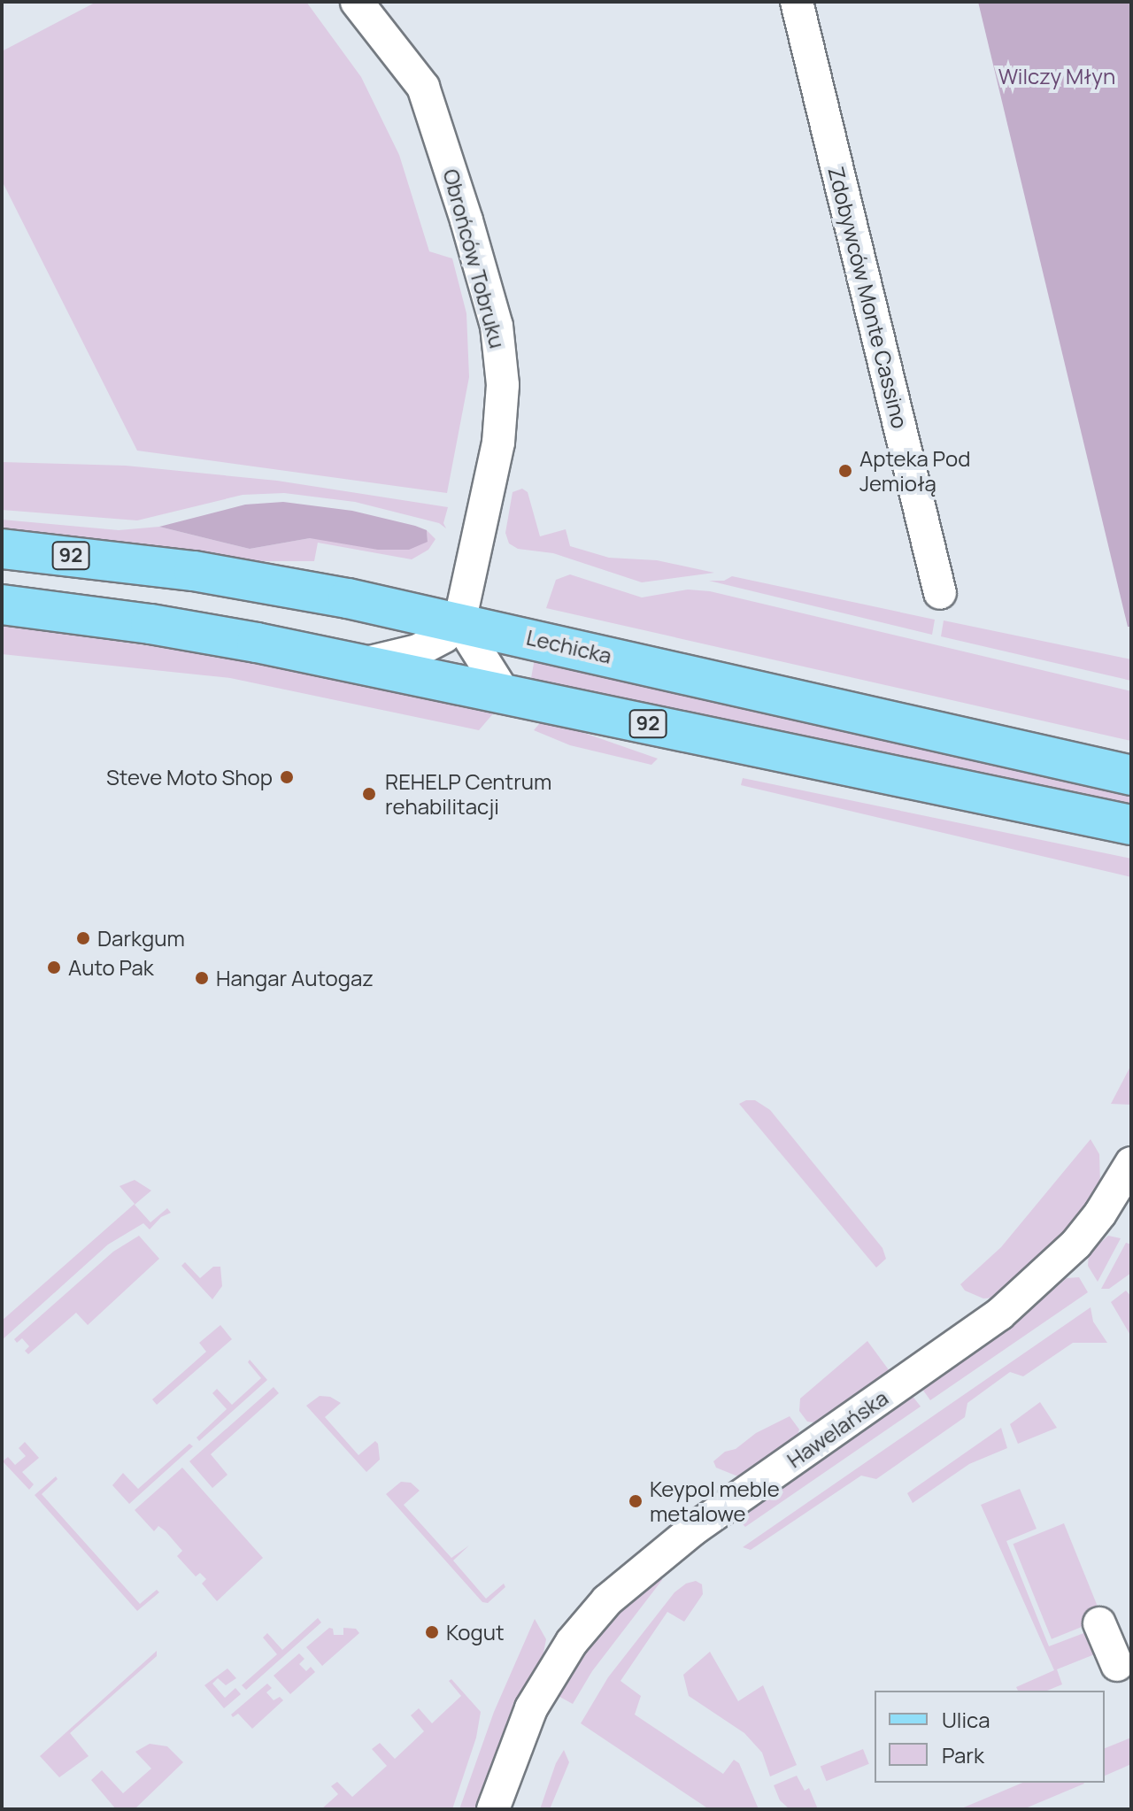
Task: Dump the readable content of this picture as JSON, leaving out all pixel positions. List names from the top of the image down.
{
  "streets": {
    "main road": ["92", "Lechicka"],
    "street": ["Obrońców Tobruku", "Zdobywców Monte Cassino", "Hawelańska"]
  },
  "crossings": [
    ["Obrońców Tobruku", "Lechicka"]
  ],
  "parks": ["Wilczy Młyn"],
  "places": [
    "Apteka Pod Jemiołą",
    "Steve Moto Shop",
    "REHELP Centrum rehabilitacji",
    "Darkgum",
    "Auto Pak",
    "Hangar Autogaz",
    "Keypol meble metalowe",
    "Kogut"
  ],
  "legend": ["Ulica", "Park"]
}
